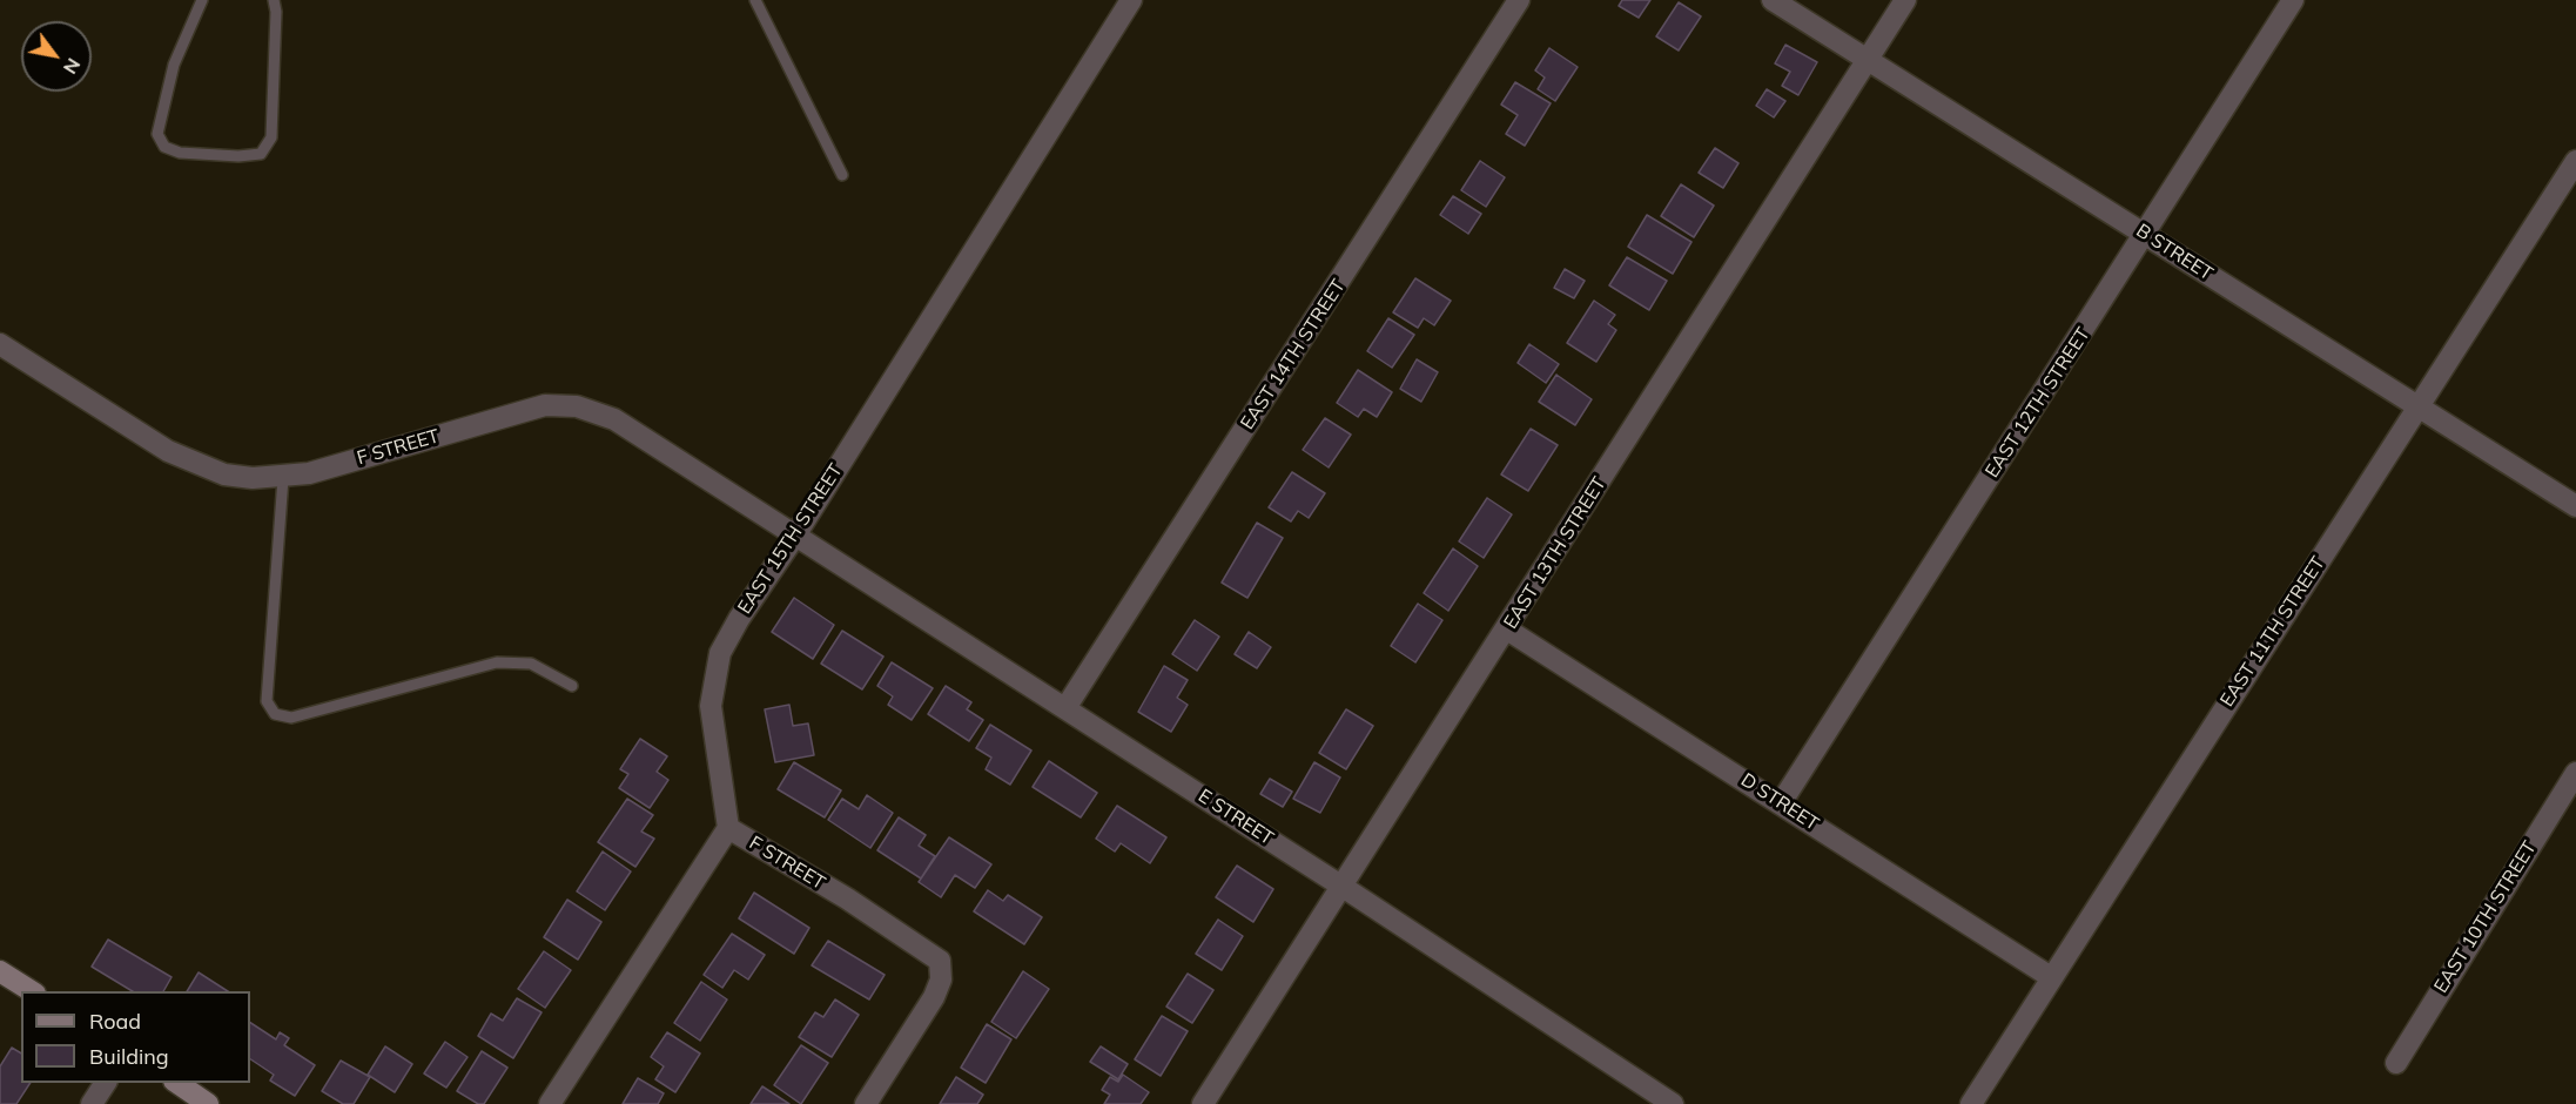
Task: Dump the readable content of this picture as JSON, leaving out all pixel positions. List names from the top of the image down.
{
  "streets": {
    "street": [
      "B STREET",
      "EAST 14TH STREET",
      "EAST 12TH STREET",
      "F STREET",
      "EAST 15TH STREET",
      "EAST 13TH STREET",
      "EAST 11TH STREET",
      "D STREET",
      "E STREET",
      "EAST 10TH STREET"
    ]
  },
  "crossings": [
    ["B STREET", "EAST 12TH STREET"],
    ["B STREET", "EAST 13TH STREET"],
    ["B STREET", "EAST 11TH STREET"],
    ["EAST 14TH STREET", "E STREET"],
    ["EAST 12TH STREET", "D STREET"],
    ["F STREET", "EAST 15TH STREET"],
    ["F STREET", "E STREET"],
    ["EAST 15TH STREET", "E STREET"],
    ["EAST 13TH STREET", "D STREET"],
    ["EAST 13TH STREET", "E STREET"],
    ["EAST 11TH STREET", "D STREET"]
  ],
  "legend": ["Road", "Building"],
  "north": "bottom right"
}
